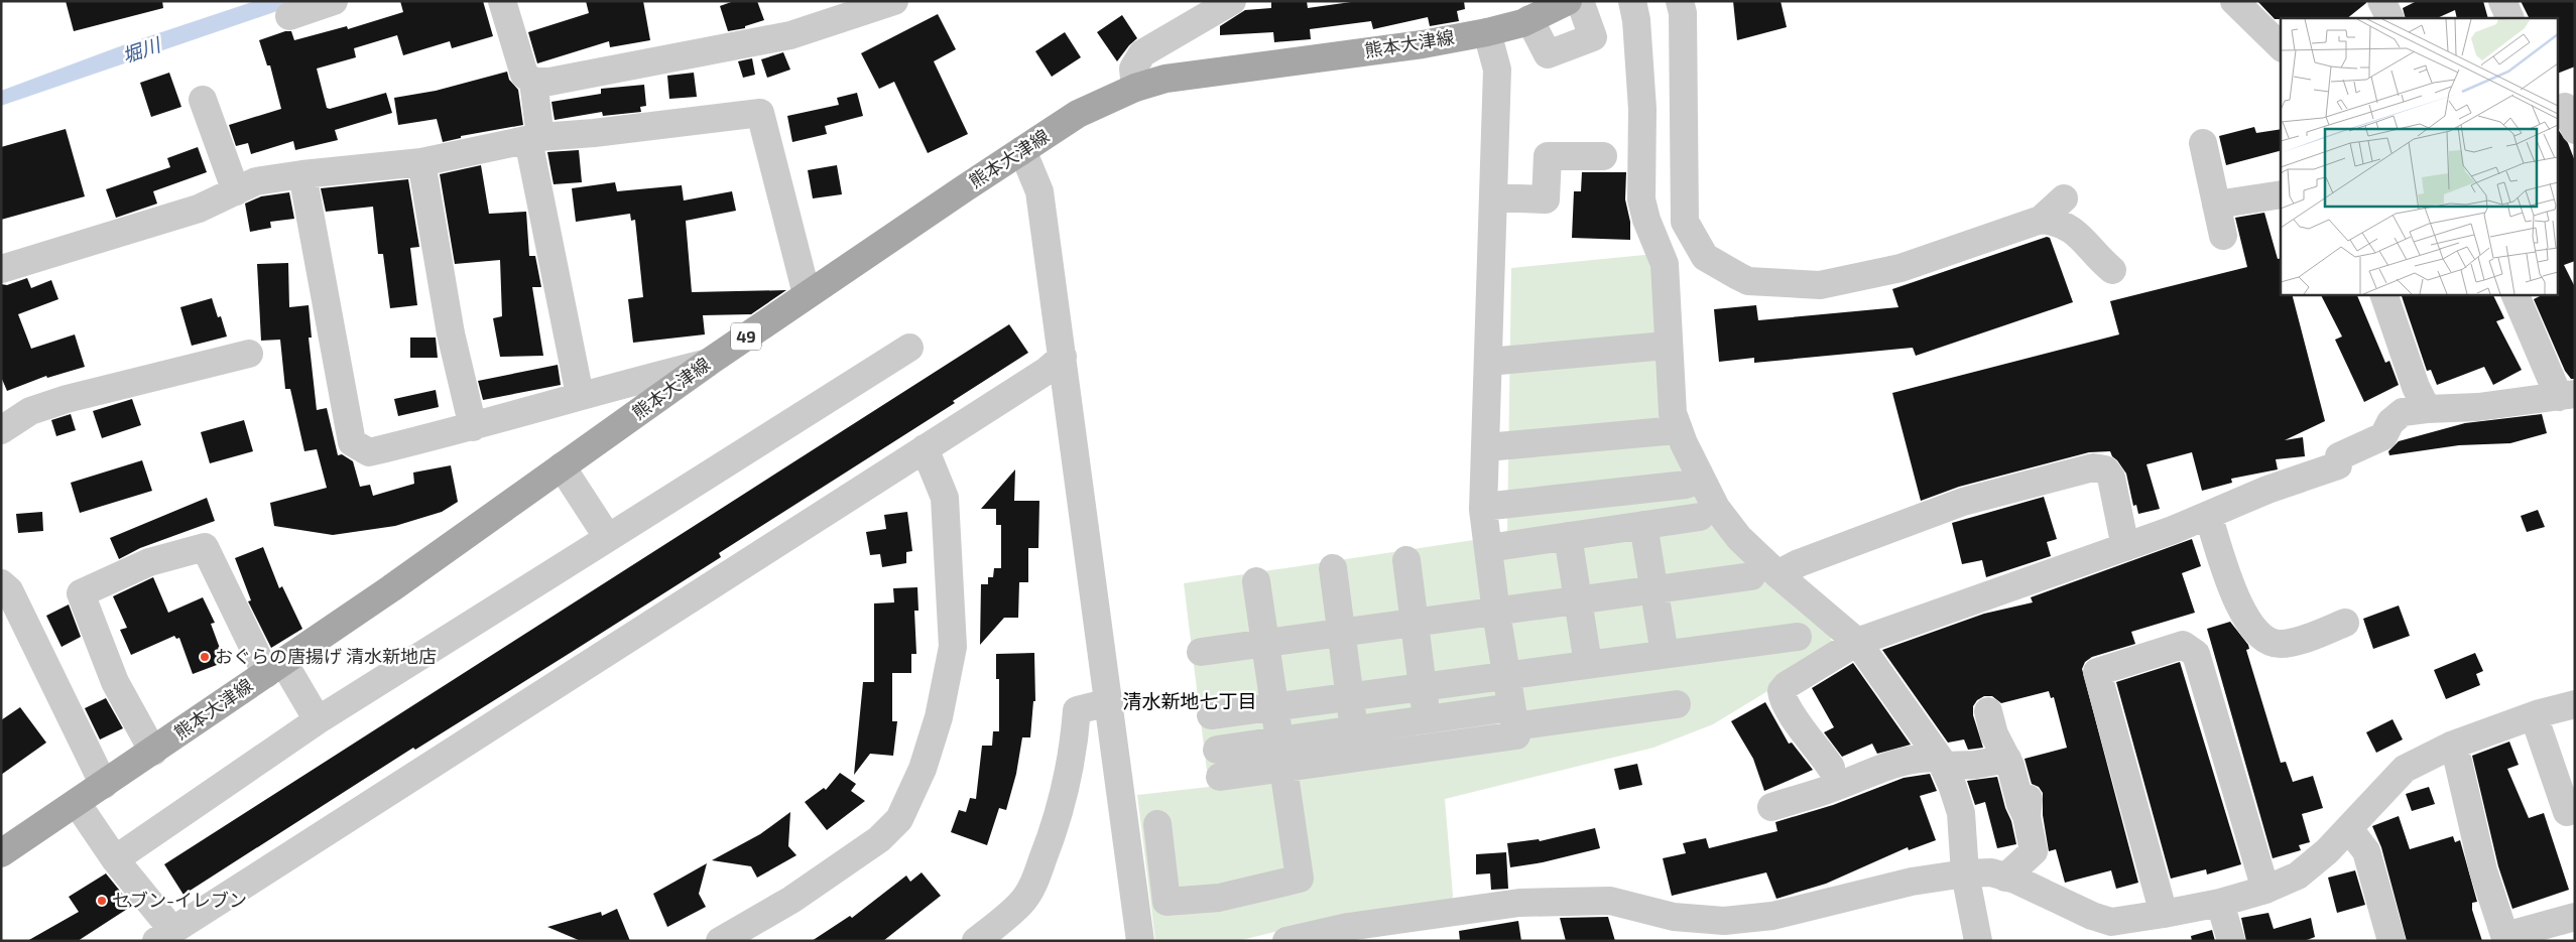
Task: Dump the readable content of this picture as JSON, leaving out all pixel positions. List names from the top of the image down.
{
  "streets": {
    "main road": ["熊本大津線", "49"]
  },
  "districts": ["清水新地七丁目"],
  "water": ["堀川"],
  "places": ["おぐらの唐揚げ 清水新地店", "セブン-イレブン"]
}
